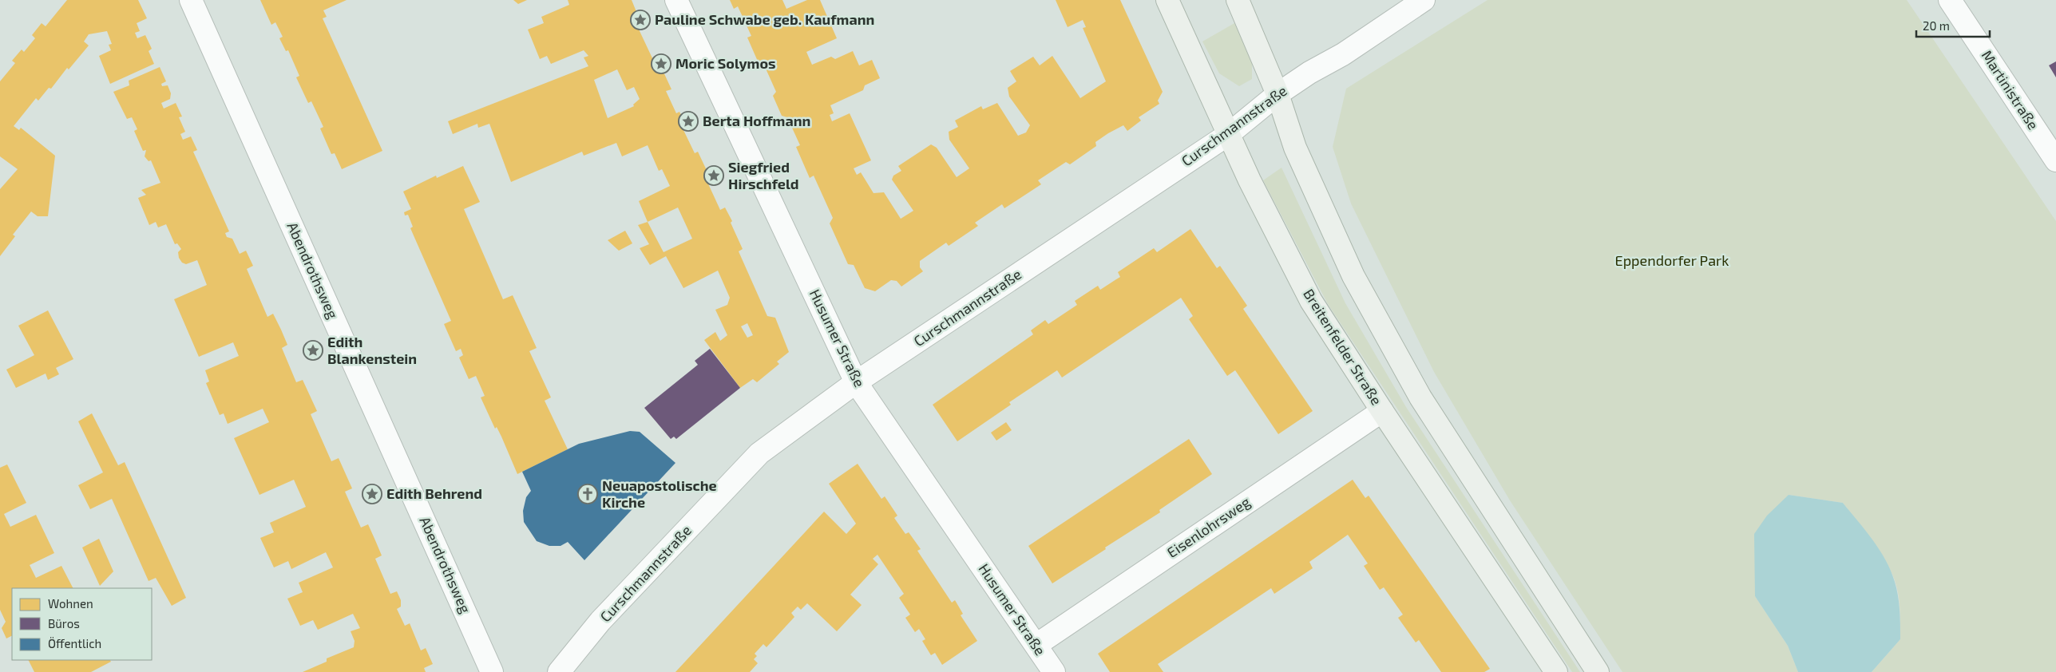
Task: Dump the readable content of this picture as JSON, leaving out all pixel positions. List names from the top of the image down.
{
  "streets": {
    "main road": ["Breitenfelder Straße"],
    "street": [
      "Martinistraße",
      "Curschmannstraße",
      "Abendrothsweg",
      "Husumer Straße",
      "Eisenlohrsweg"
    ]
  },
  "crossings": [
    ["Curschmannstraße", "Husumer Straße"],
    ["Curschmannstraße", "Breitenfelder Straße"],
    ["Husumer Straße", "Eisenlohrsweg"],
    ["Breitenfelder Straße", "Eisenlohrsweg"]
  ],
  "parks": ["Eppendorfer Park"],
  "places": {
    "place": [
      "Pauline Schwabe geb. Kaufmann",
      "Moric Solymos",
      "Berta Hoffmann",
      "Siegfried Hirschfeld",
      "Edith Blankenstein",
      "Edith Behrend"
    ],
    "church": ["Neuapostolische Kirche"]
  },
  "legend": ["Wohnen", "Büros", "Öffentlich"],
  "scale_bar": "20 m"
}
